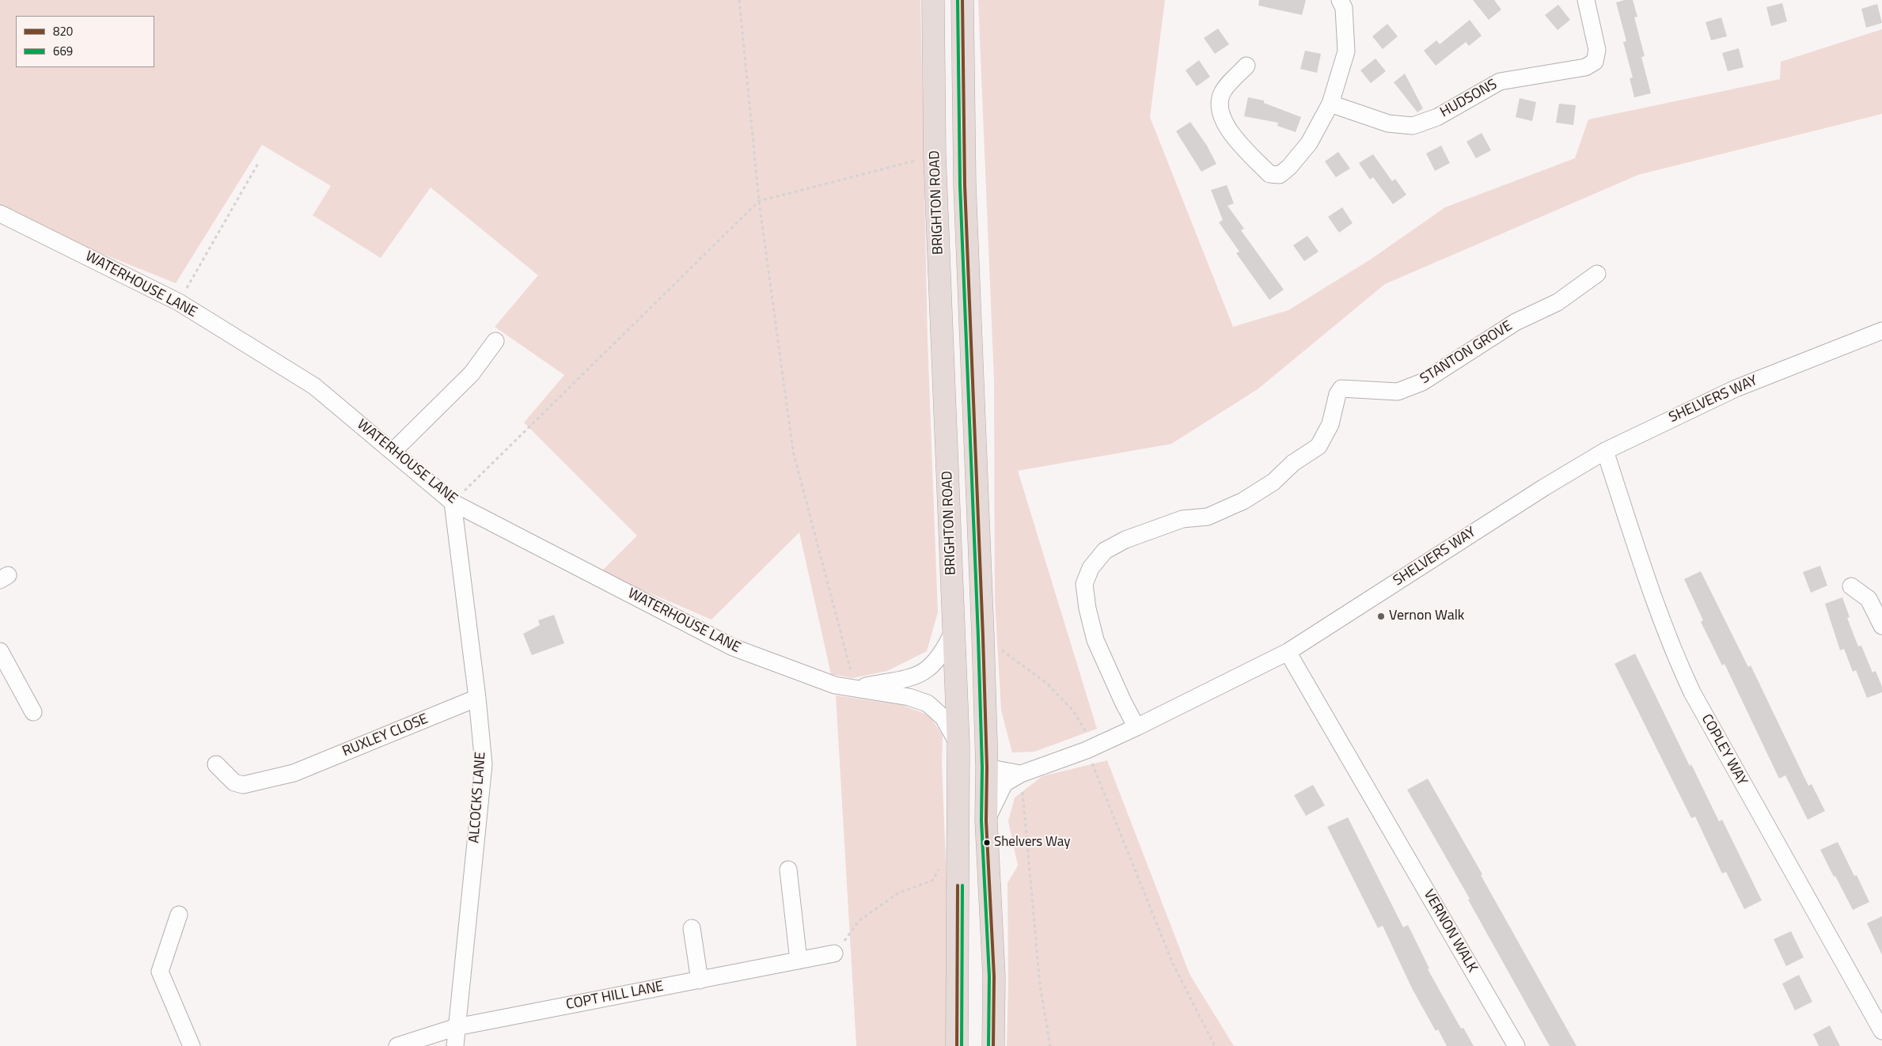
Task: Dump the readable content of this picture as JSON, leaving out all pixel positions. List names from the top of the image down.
{
  "streets": {
    "highway": ["BRIGHTON ROAD"],
    "street": [
      "HUDSONS",
      "WATERHOUSE LANE",
      "STANTON GROVE",
      "SHELVERS WAY",
      "RUXLEY CLOSE",
      "COPLEY WAY",
      "ALCOCKS LANE",
      "VERNON WALK",
      "COPT HILL LANE"
    ]
  },
  "crossings": [
    ["BRIGHTON ROAD", "WATERHOUSE LANE"],
    ["BRIGHTON ROAD", "SHELVERS WAY"],
    ["WATERHOUSE LANE", "ALCOCKS LANE"],
    ["STANTON GROVE", "SHELVERS WAY"],
    ["SHELVERS WAY", "COPLEY WAY"],
    ["SHELVERS WAY", "VERNON WALK"],
    ["RUXLEY CLOSE", "ALCOCKS LANE"],
    ["ALCOCKS LANE", "COPT HILL LANE"]
  ],
  "places": ["Vernon Walk", "Shelvers Way"],
  "lines": ["transit line 820", "transit line 669"],
  "legend": ["820", "669"]
}
